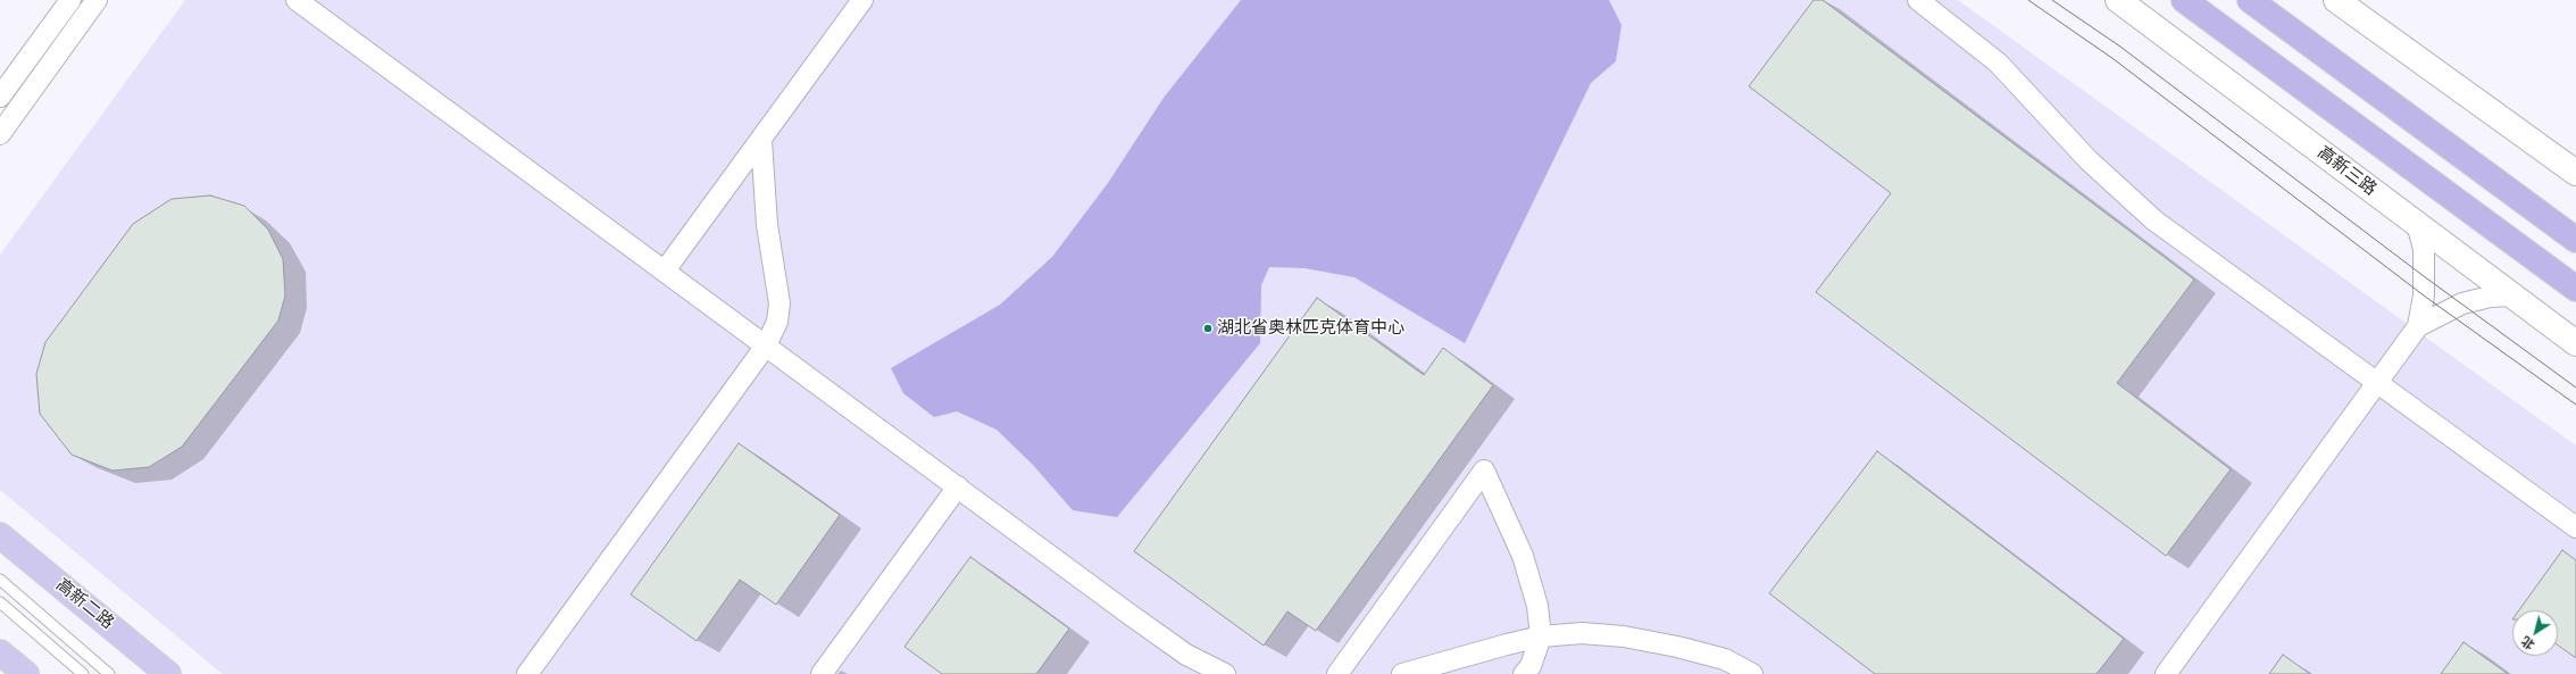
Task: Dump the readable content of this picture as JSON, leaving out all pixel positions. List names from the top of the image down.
{
  "streets": {
    "main road": ["高新三路", "高新二路"]
  },
  "places": ["湖北省奥林匹克体育中心"],
  "north": "bottom left"
}
